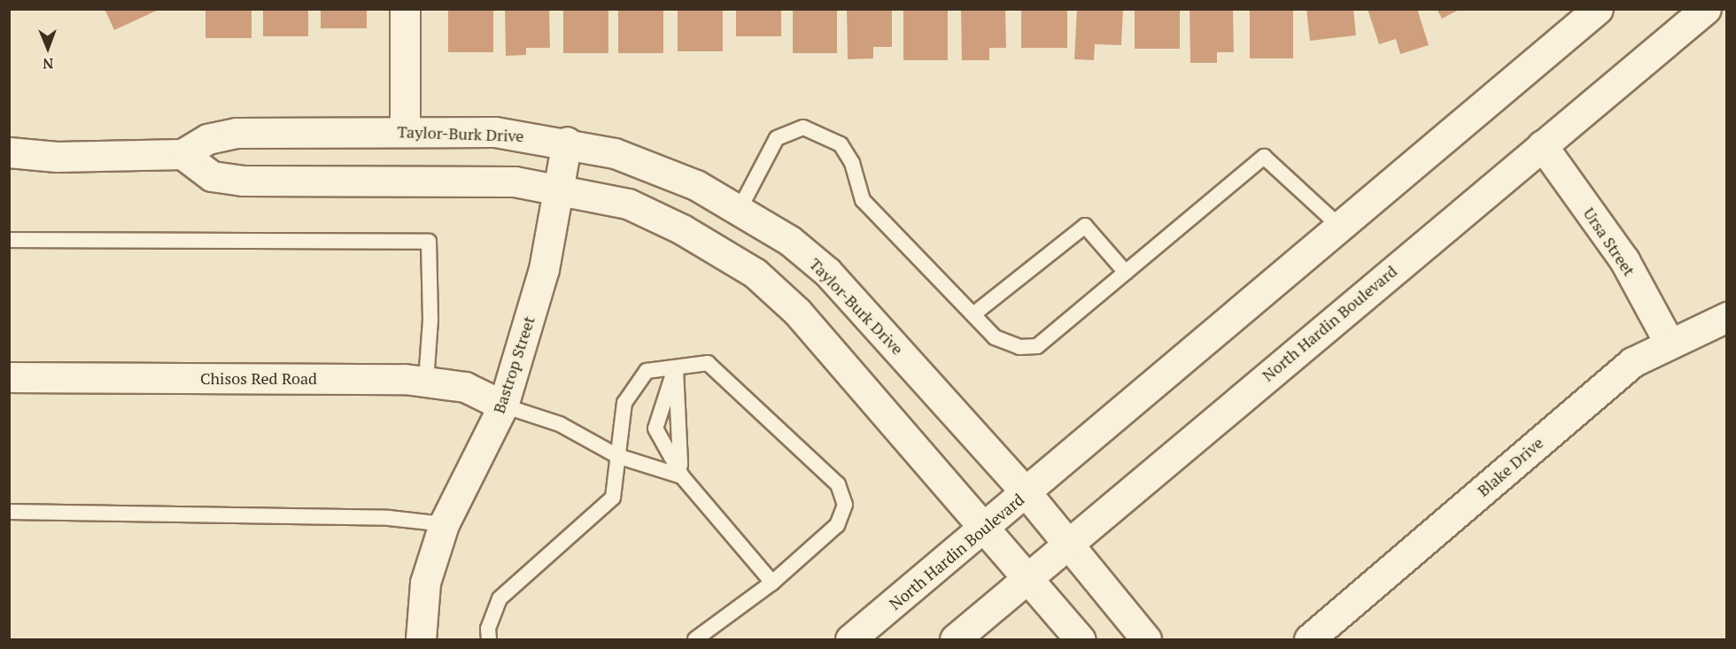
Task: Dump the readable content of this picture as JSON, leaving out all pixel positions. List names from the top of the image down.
{
  "streets": {
    "street": [
      "Taylor-Burk Drive",
      "Ursa Street",
      "North Hardin Boulevard",
      "Bastrop Street",
      "Chisos Red Road",
      "Blake Drive"
    ]
  },
  "crossings": [
    ["Taylor-Burk Drive", "North Hardin Boulevard"],
    ["Taylor-Burk Drive", "Bastrop Street"],
    ["Ursa Street", "North Hardin Boulevard"],
    ["Ursa Street", "Blake Drive"],
    ["Bastrop Street", "Chisos Red Road"]
  ],
  "north": "bottom"
}
